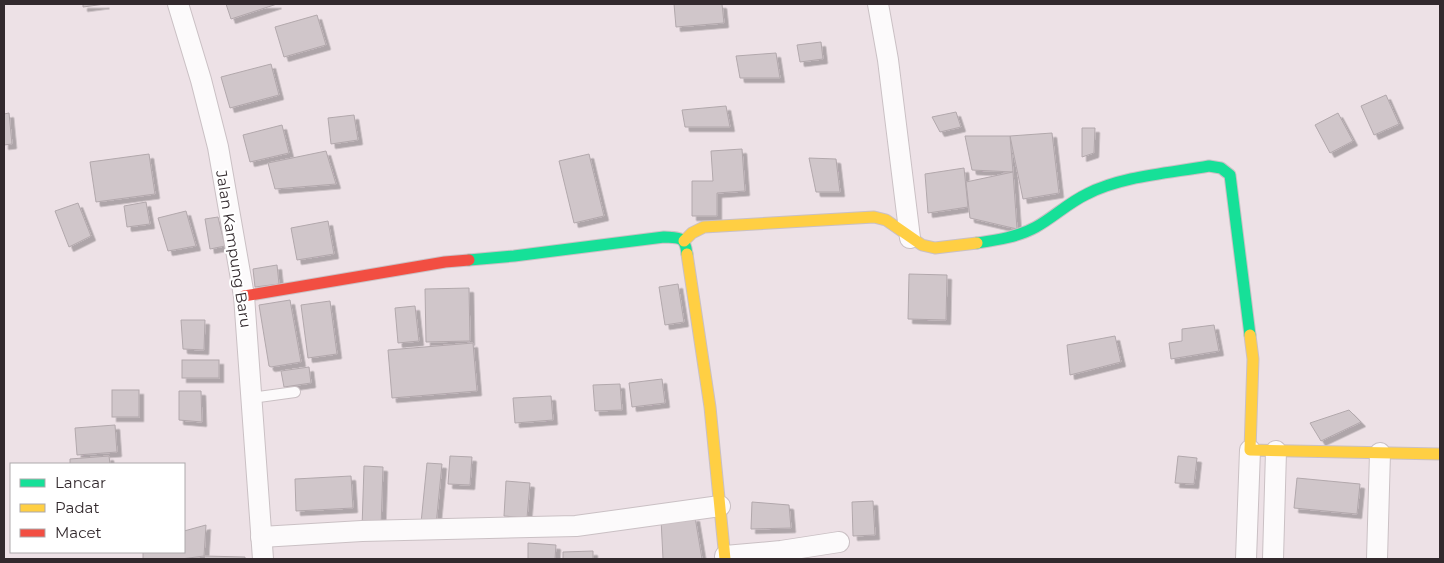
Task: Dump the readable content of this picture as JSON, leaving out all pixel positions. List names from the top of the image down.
{
  "streets": {
    "street": ["Jalan Kampung Baru"]
  },
  "legend": ["Lancar", "Padat", "Macet"]
}
